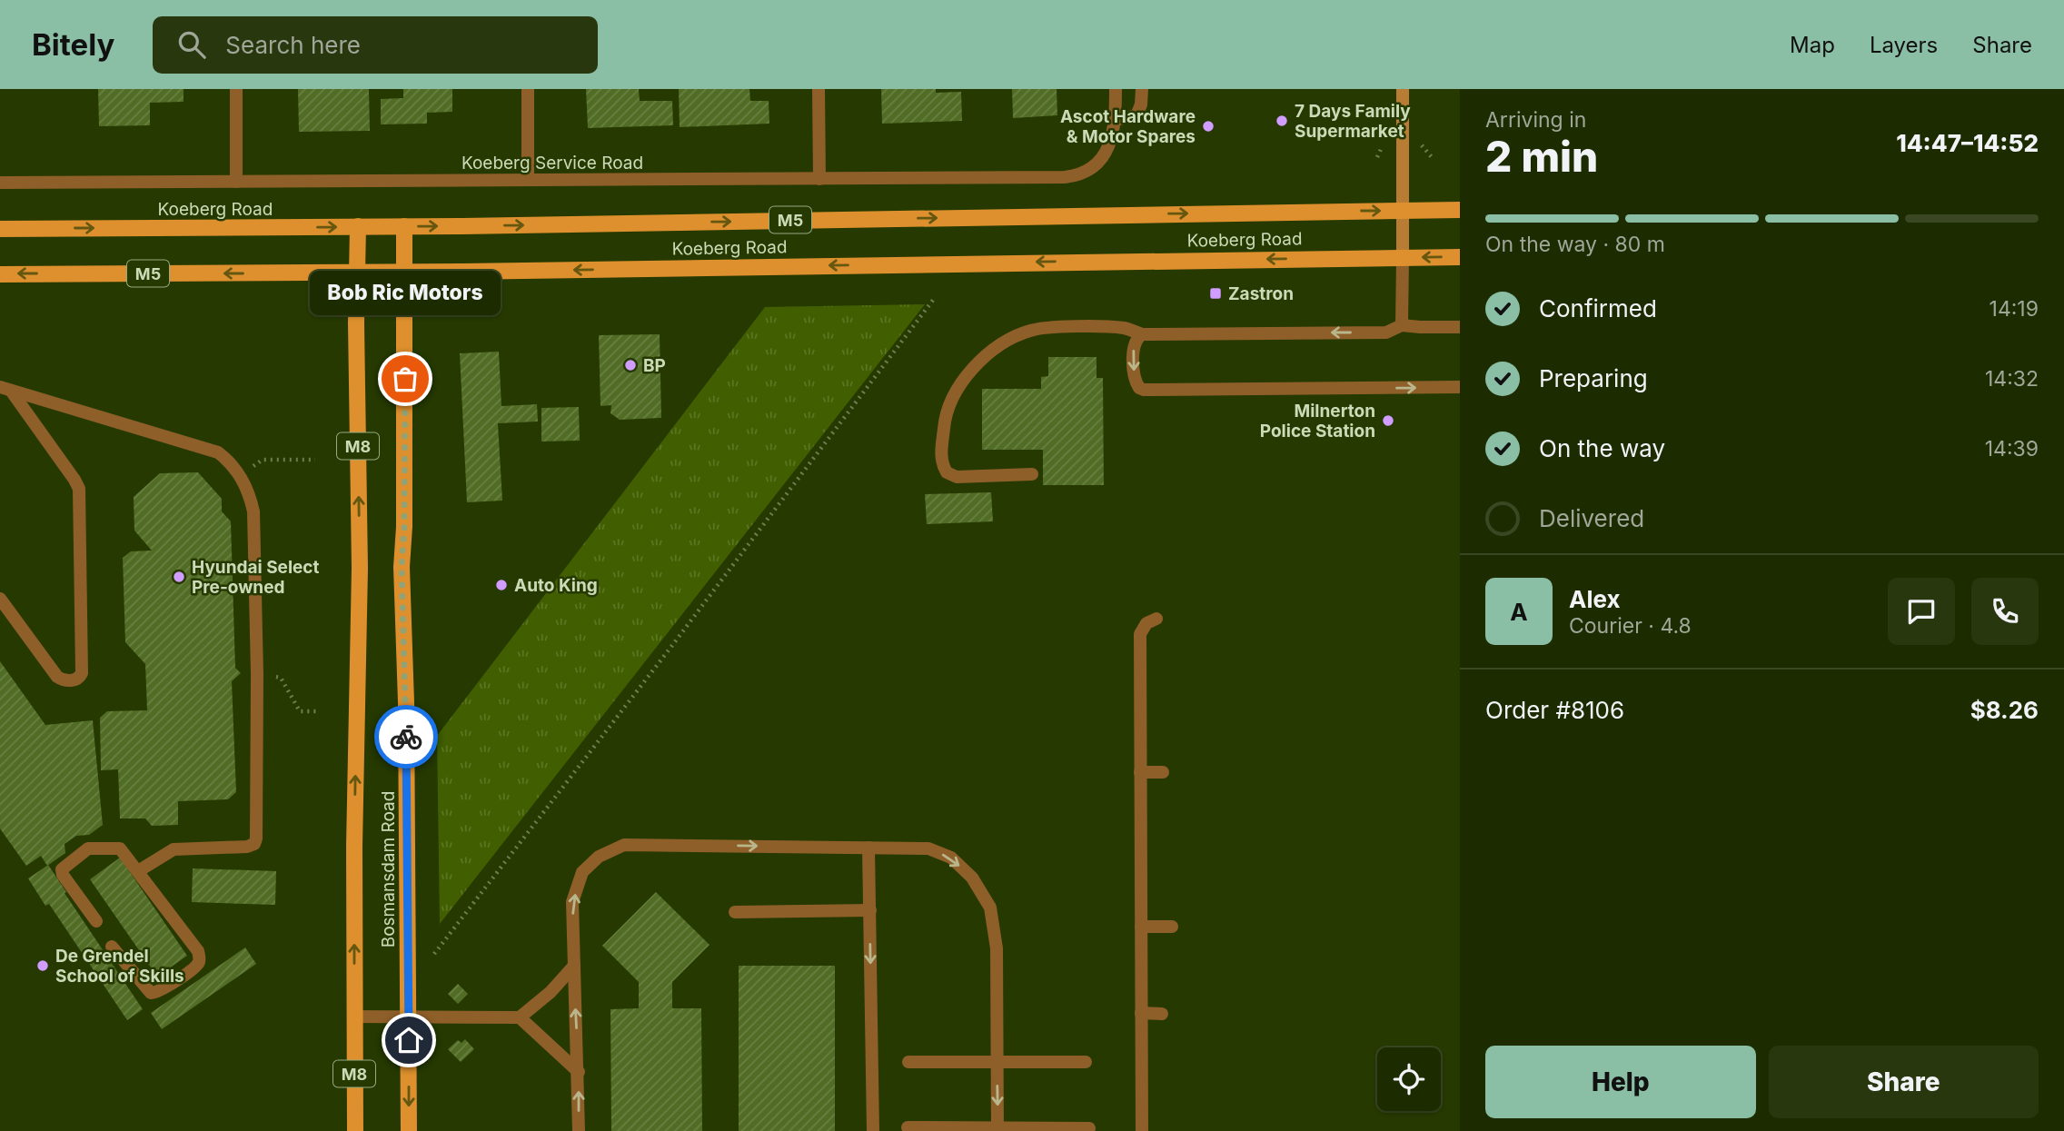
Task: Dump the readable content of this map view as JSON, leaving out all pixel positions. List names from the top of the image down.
{
  "streets": {
    "main road": [
      "Koeberg Road",
      "M5",
      "M8",
      "Bosmansdam Road"
    ],
    "street": ["Koeberg Service Road"]
  },
  "crossings": [
    ["Koeberg Road", "Bosmansdam Road"]
  ],
  "places": {
    "other": [
      "7 Days Family Supermarket",
      "Ascot Hardware & Motor Spares",
      "BP",
      "Bob Ric Motors",
      "Milnerton Police Station",
      "Hyundai Select Pre-owned",
      "Auto King",
      "De Grendel School of Skills"
    ],
    "transit": ["Zastron"]
  },
  "page": {
    "header": "Bitely",
    "search": "Search here",
    "nav": ["Map", "Layers", "Share"],
    "heading": ["2 min", "Arriving in", "14:47–14:52"],
    "panel": [
      "Alex",
      "Courier · 4.8",
      "Order #8106",
      "$8.26"
    ],
    "bar": "On the way · 80 m",
    "bubble": "Bob Ric Motors",
    "list": [
      ["Confirmed", "14:19"],
      ["Preparing", "14:32"],
      ["On the way", "14:39"],
      "Delivered"
    ],
    "round": "A",
    "buttons": ["Help", "Share"]
  }
}
